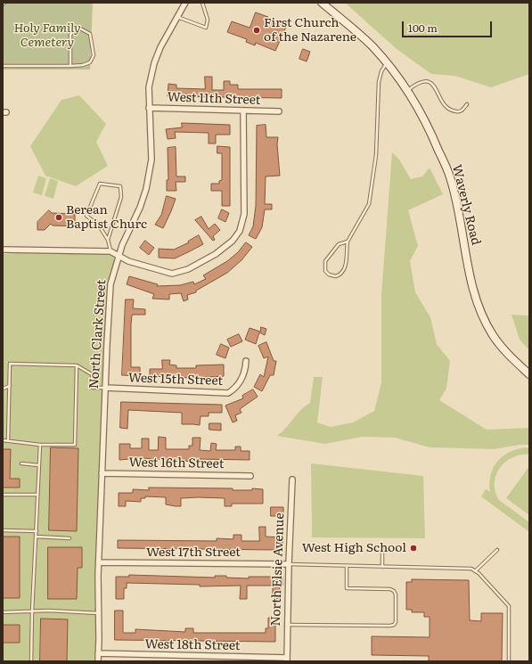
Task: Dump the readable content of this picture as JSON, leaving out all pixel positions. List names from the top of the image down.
{
  "streets": {
    "street": [
      "West 11th Street",
      "Waverly Road",
      "North Clark Street",
      "West 15th Street",
      "West 16th Street",
      "West 17th Street",
      "North Elsie Avenue",
      "West 18th Street"
    ]
  },
  "crossings": [
    ["West 11th Street", "North Clark Street"],
    ["North Clark Street", "West 15th Street"],
    ["North Clark Street", "West 16th Street"],
    ["North Clark Street", "West 17th Street"],
    ["North Clark Street", "West 18th Street"],
    ["West 17th Street", "North Elsie Avenue"],
    ["North Elsie Avenue", "West 18th Street"]
  ],
  "parks": ["Holy Family Cemetery"],
  "places": ["First Church of the Nazarene", "Berean Baptist Churc", "West High School"],
  "scale_bar": "100 m"
}
